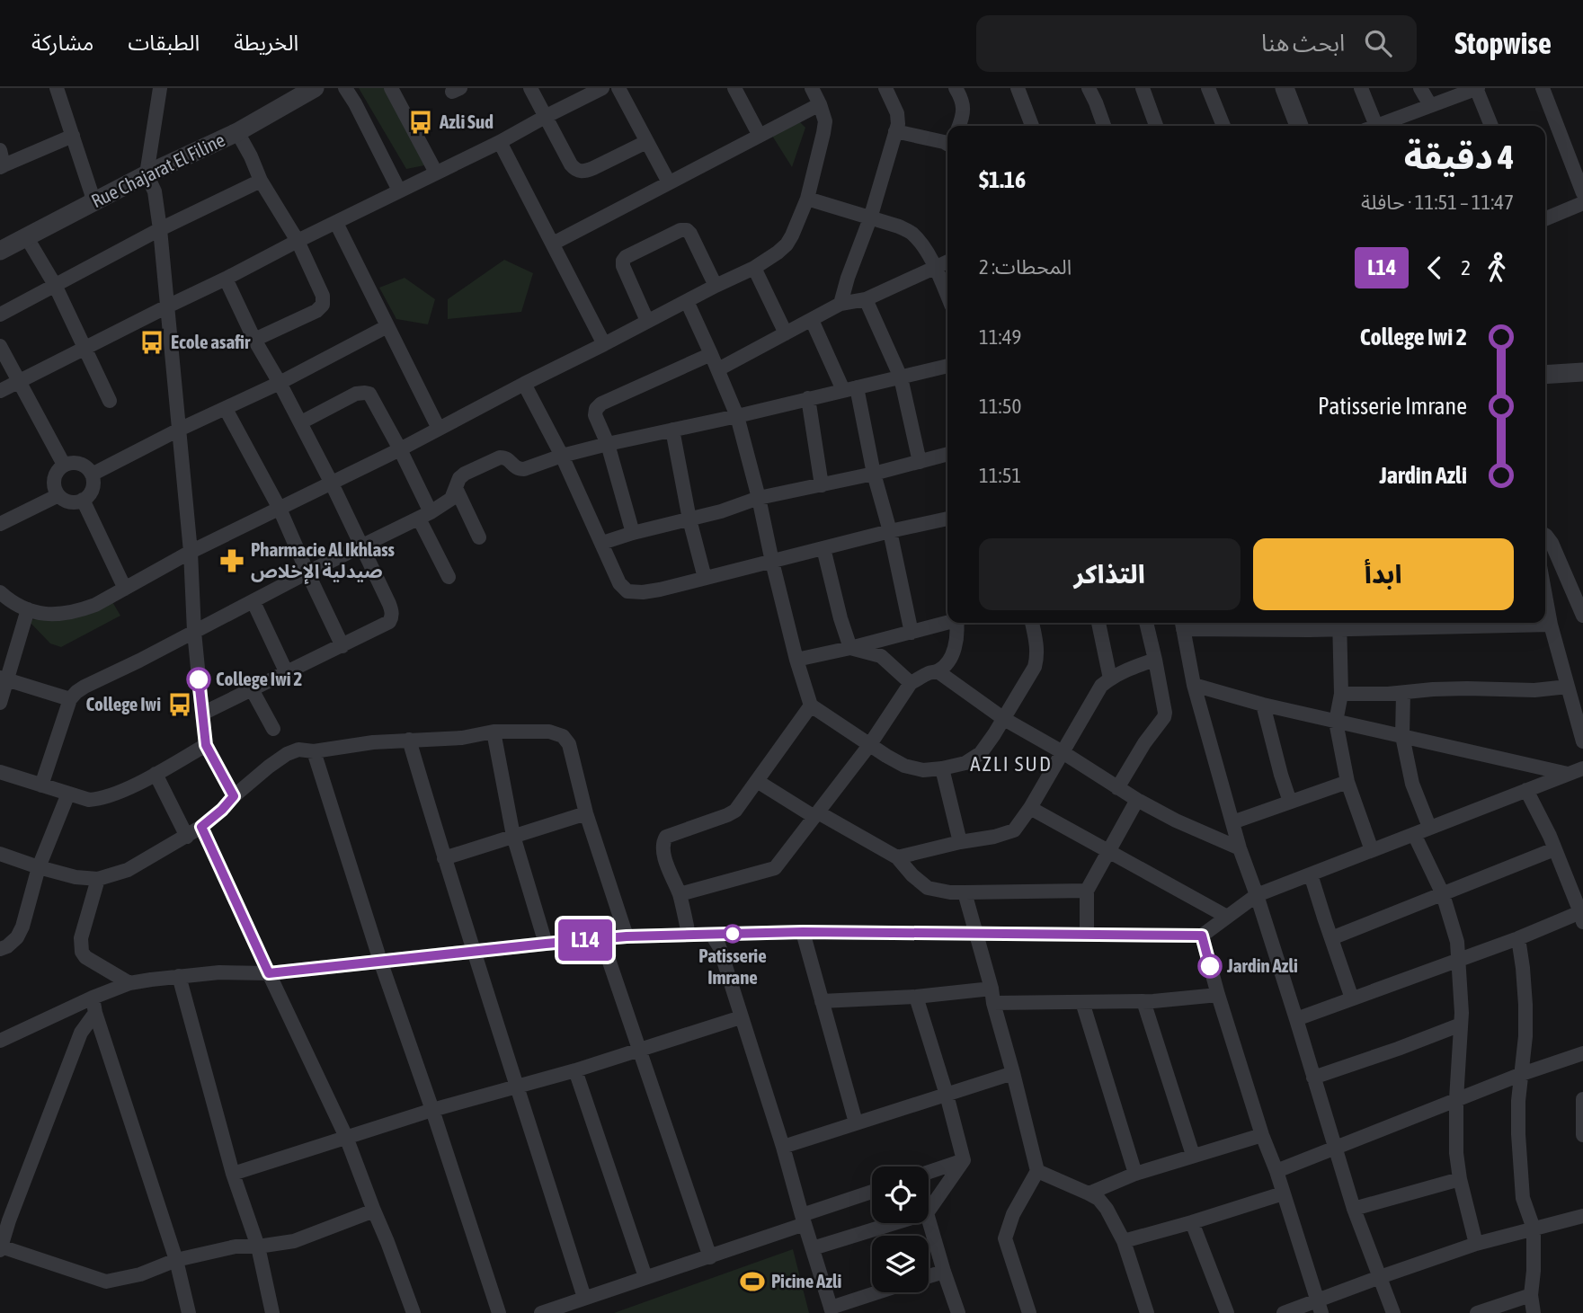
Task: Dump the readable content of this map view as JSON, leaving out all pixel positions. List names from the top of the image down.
{
  "streets": {
    "street": ["Rue Chajarat El Filine"]
  },
  "districts": ["AZLI SUD"],
  "places": {
    "bus stop": ["Azli Sud", "Ecole asafir", "College Iwi"],
    "pharmacy": ["Pharmacie Al Ikhlass صيدلية الإخلاص"],
    "other": ["College Iwi 2", "Patisserie Imrane", "Jardin Azli"],
    "sports": ["Picine Azli"]
  },
  "lines": ["bus line L14"],
  "page": {
    "header": "Stopwise",
    "search": "ابحث هنا",
    "nav": ["الخريطة", "الطبقات", "مشاركة"],
    "on_map": "L14",
    "heading": ["4 دقيقة", "11:47 – 11:51 · حافلة", "$1.16"],
    "legs": ["2", "L14", "المحطات: 2"],
    "list": [
      {
        "name": "College Iwi 2",
        "value": "11:49"
      },
      {
        "name": "Patisserie Imrane",
        "value": "11:50"
      },
      {
        "name": "Jardin Azli",
        "value": "11:51"
      }
    ],
    "buttons": ["ابدأ", "التذاكر"]
  }
}
